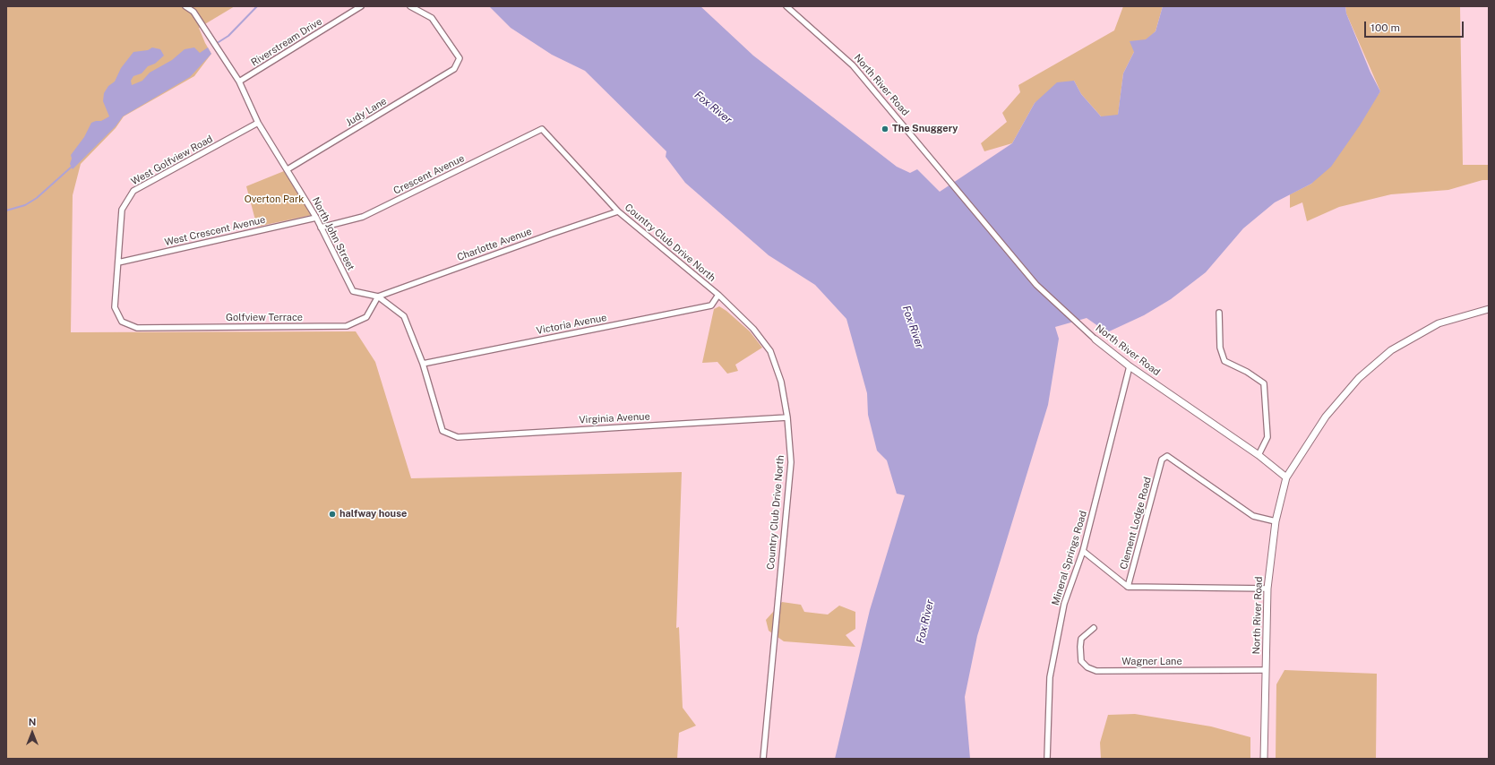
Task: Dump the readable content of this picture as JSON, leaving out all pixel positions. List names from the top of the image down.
{
  "streets": {
    "street": [
      "Riverstream Drive",
      "North River Road",
      "Judy Lane",
      "West Golfview Road",
      "Crescent Avenue",
      "West Crescent Avenue",
      "North John Street",
      "Country Club Drive North",
      "Charlotte Avenue",
      "Golfview Terrace",
      "Victoria Avenue",
      "Virginia Avenue",
      "Clement Lodge Road",
      "Mineral Springs Road",
      "Wagner Lane"
    ]
  },
  "crossings": [
    ["Riverstream Drive", "North John Street"],
    ["North River Road", "Clement Lodge Road"],
    ["North River Road", "Mineral Springs Road"],
    ["North River Road", "Wagner Lane"],
    ["Judy Lane", "North John Street"],
    ["West Golfview Road", "West Crescent Avenue"],
    ["West Golfview Road", "North John Street"],
    ["West Golfview Road", "Golfview Terrace"],
    ["Crescent Avenue", "North John Street"],
    ["Crescent Avenue", "Country Club Drive North"],
    ["West Crescent Avenue", "North John Street"],
    ["North John Street", "Charlotte Avenue"],
    ["North John Street", "Golfview Terrace"],
    ["North John Street", "Victoria Avenue"],
    ["North John Street", "Virginia Avenue"],
    ["Country Club Drive North", "Charlotte Avenue"],
    ["Country Club Drive North", "Victoria Avenue"],
    ["Country Club Drive North", "Virginia Avenue"],
    ["Charlotte Avenue", "Golfview Terrace"]
  ],
  "water": ["Fox River"],
  "parks": ["Overton Park"],
  "places": ["The Snuggery", "halfway house"],
  "scale_bar": "100 m",
  "north": "top"
}
